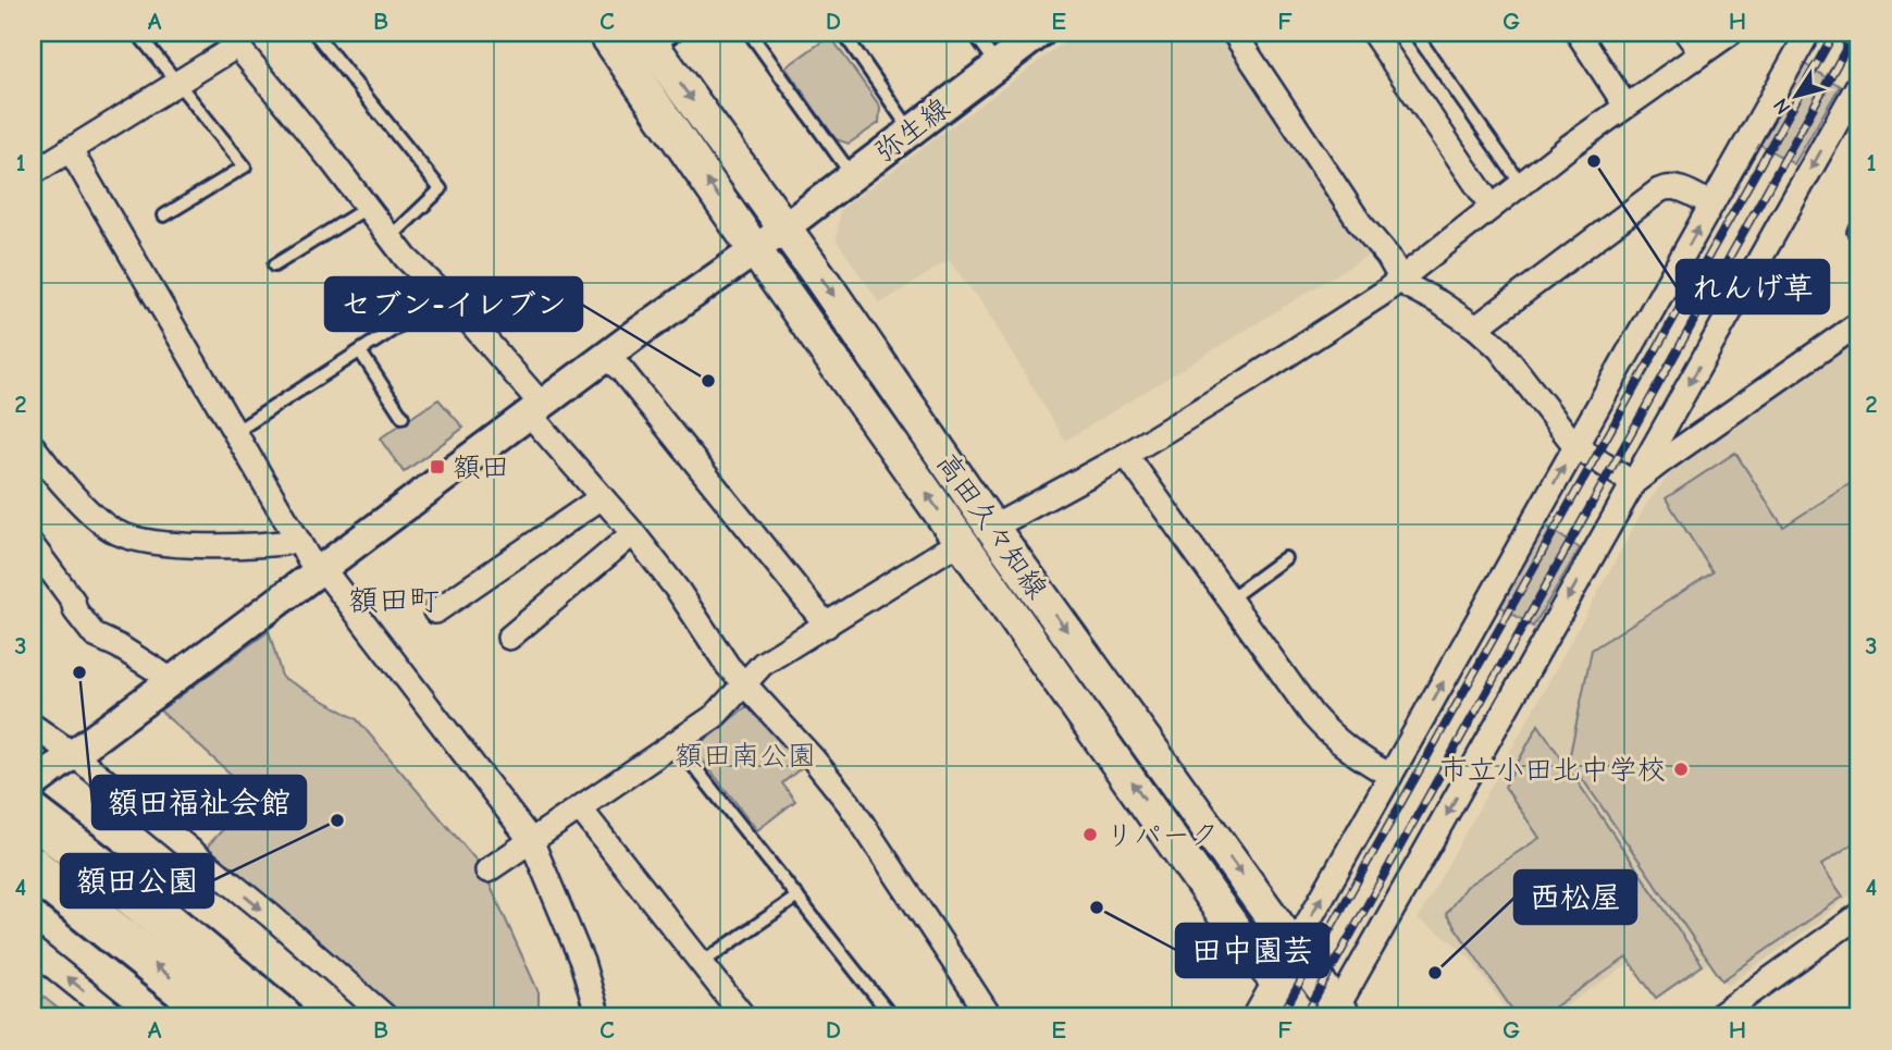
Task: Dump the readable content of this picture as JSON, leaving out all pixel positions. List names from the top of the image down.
{
  "streets": {
    "main road": ["高田久々知線"],
    "street": ["弥生線"]
  },
  "crossings": [
    ["弥生線", "高田久々知線"]
  ],
  "districts": ["額田町"],
  "parks": ["額田南公園"],
  "places": {
    "other": [
      "れんげ草",
      "セブン-イレブン",
      "額田福祉会館",
      "市立小田北中学校",
      "額田公園",
      "リパーク",
      "田中園芸",
      "西松屋"
    ],
    "transit": ["額田"]
  },
  "north": "bottom left",
  "grid": {
    "columns": [
      "A",
      "B",
      "C",
      "D",
      "E",
      "F",
      "G",
      "H"
    ],
    "rows": [
      "1",
      "2",
      "3",
      "4"
    ]
  }
}
